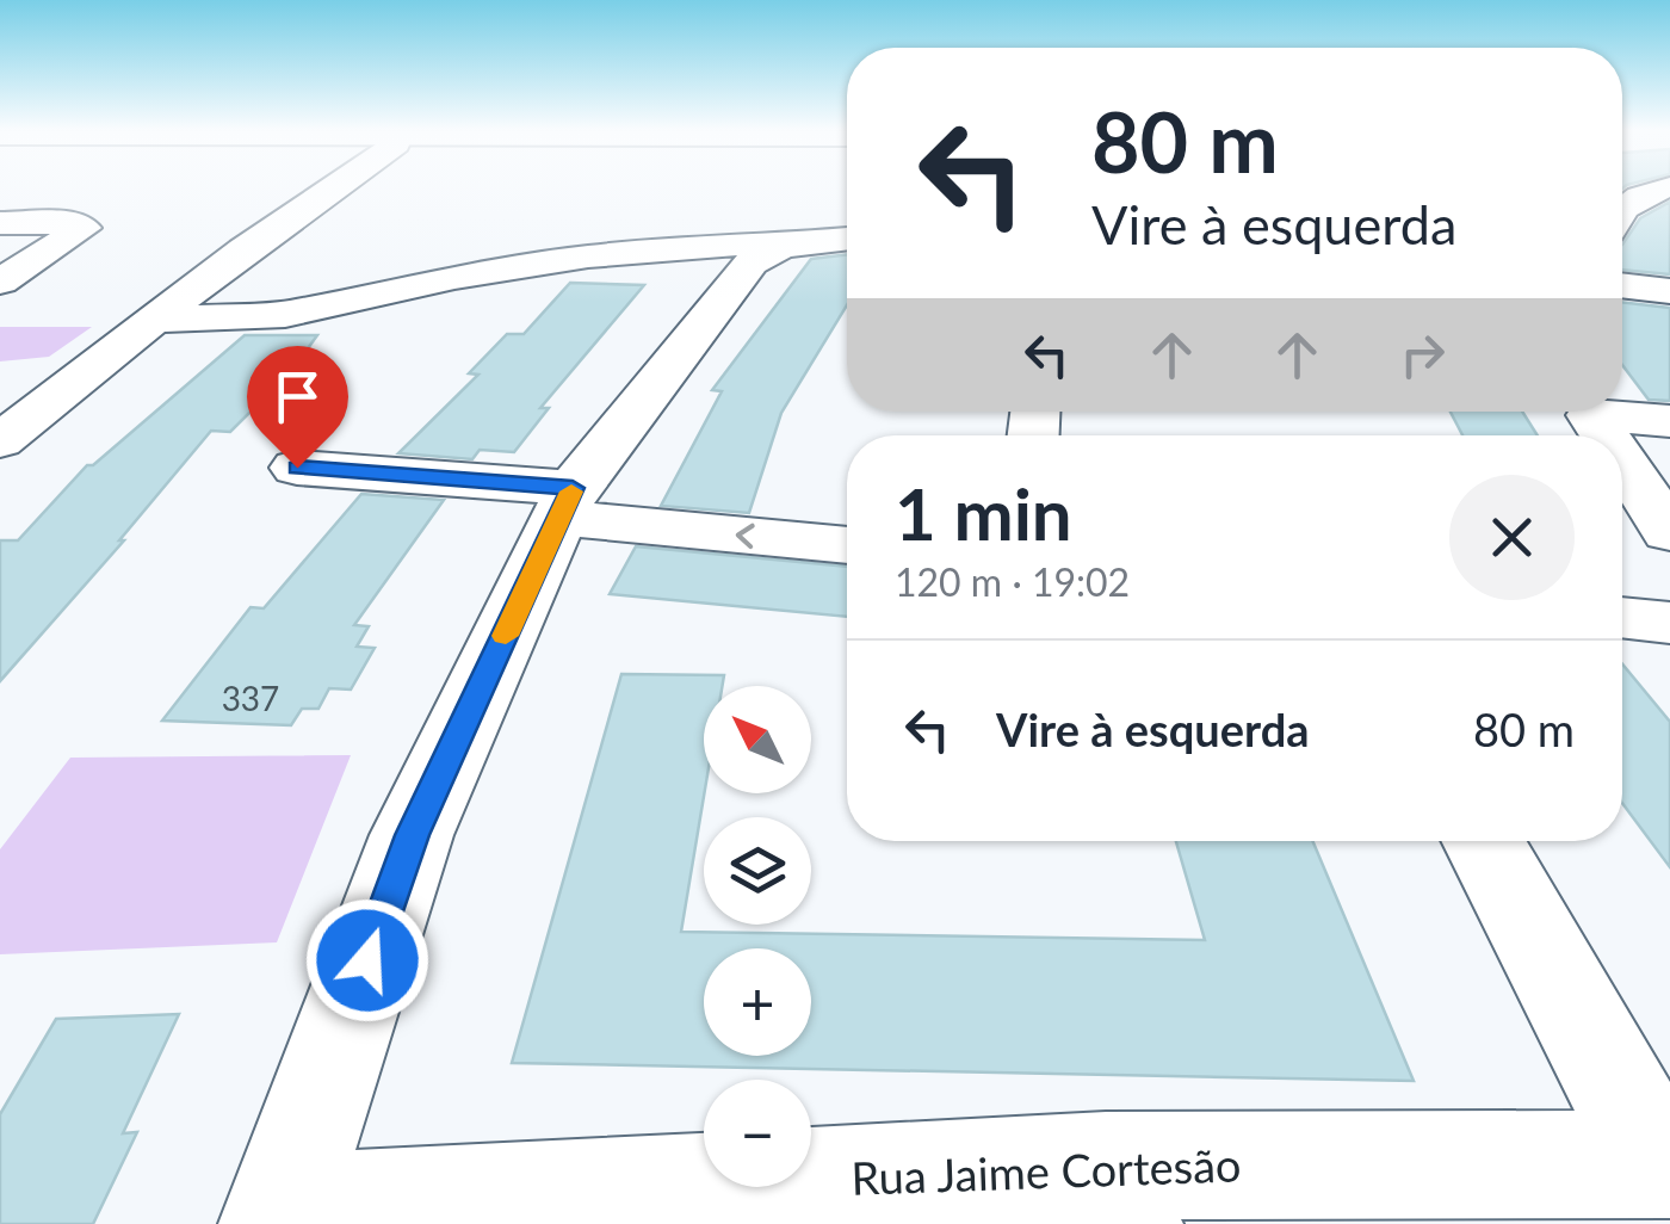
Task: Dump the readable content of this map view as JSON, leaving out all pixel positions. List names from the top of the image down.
{
  "streets": {
    "street": ["Rua Jaime Cortesão"]
  },
  "house_numbers": ["337"],
  "north": "top left",
  "page": {
    "turn": ["80 m", "Vire à esquerda"],
    "heading": ["1 min", "120 m · 19:02"],
    "list": [
      {
        "name": "Vire à esquerda",
        "value": "80 m"
      }
    ],
    "map_buttons": ["+", "−"]
  }
}
